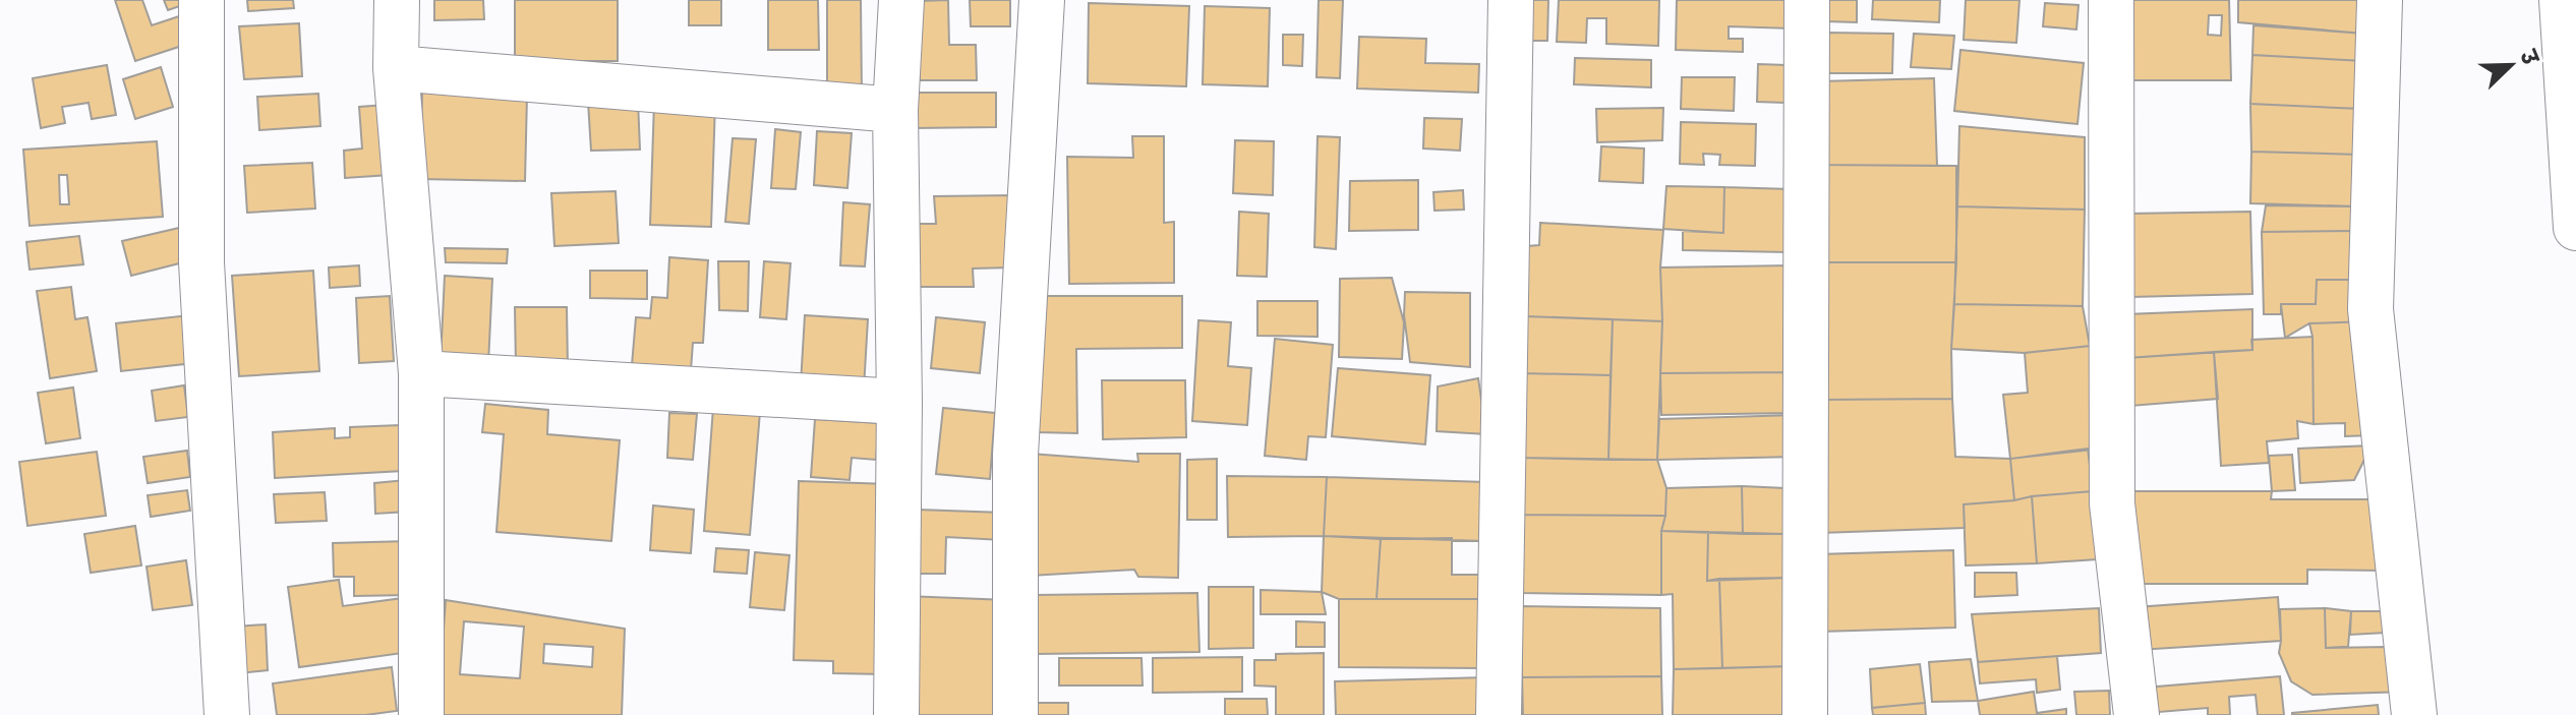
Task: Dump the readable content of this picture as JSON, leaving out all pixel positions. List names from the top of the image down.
{
  "north": "top right"
}
